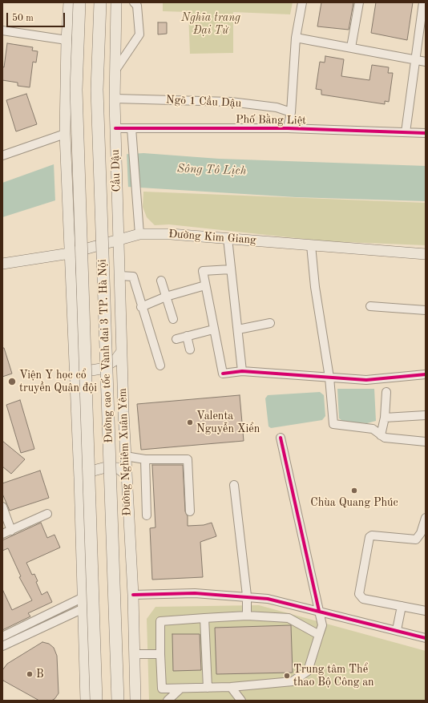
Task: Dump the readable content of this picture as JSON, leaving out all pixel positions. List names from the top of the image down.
{
  "streets": {
    "highway": ["Đường cao tốc Vành đai 3 TP. Hà Nội"],
    "main road": ["Cầu Dậu", "Đường Kim Giang", "Đường Nghiêm Xuân Yêm"],
    "street": ["Ngõ 1 Cầu Dậu", "Phố Bằng Liệt"]
  },
  "crossings": [
    ["Phố Bằng Liệt", "Cầu Dậu"],
    ["Cầu Dậu", "Đường Kim Giang"],
    ["Cầu Dậu", "Đường Nghiêm Xuân Yêm"],
    ["Đường Kim Giang", "Đường Nghiêm Xuân Yêm"]
  ],
  "water": ["Sông Tô Lịch"],
  "parks": ["Nghĩa trang Đại Từ"],
  "places": [
    "Viện Y học cổ truyền Quân đội",
    "Valenta Nguyễn Xiển",
    "Chùa Quang Phúc",
    "B",
    "Trung tâm Thể thao Bộ Công an"
  ],
  "scale_bar": "50 m"
}
